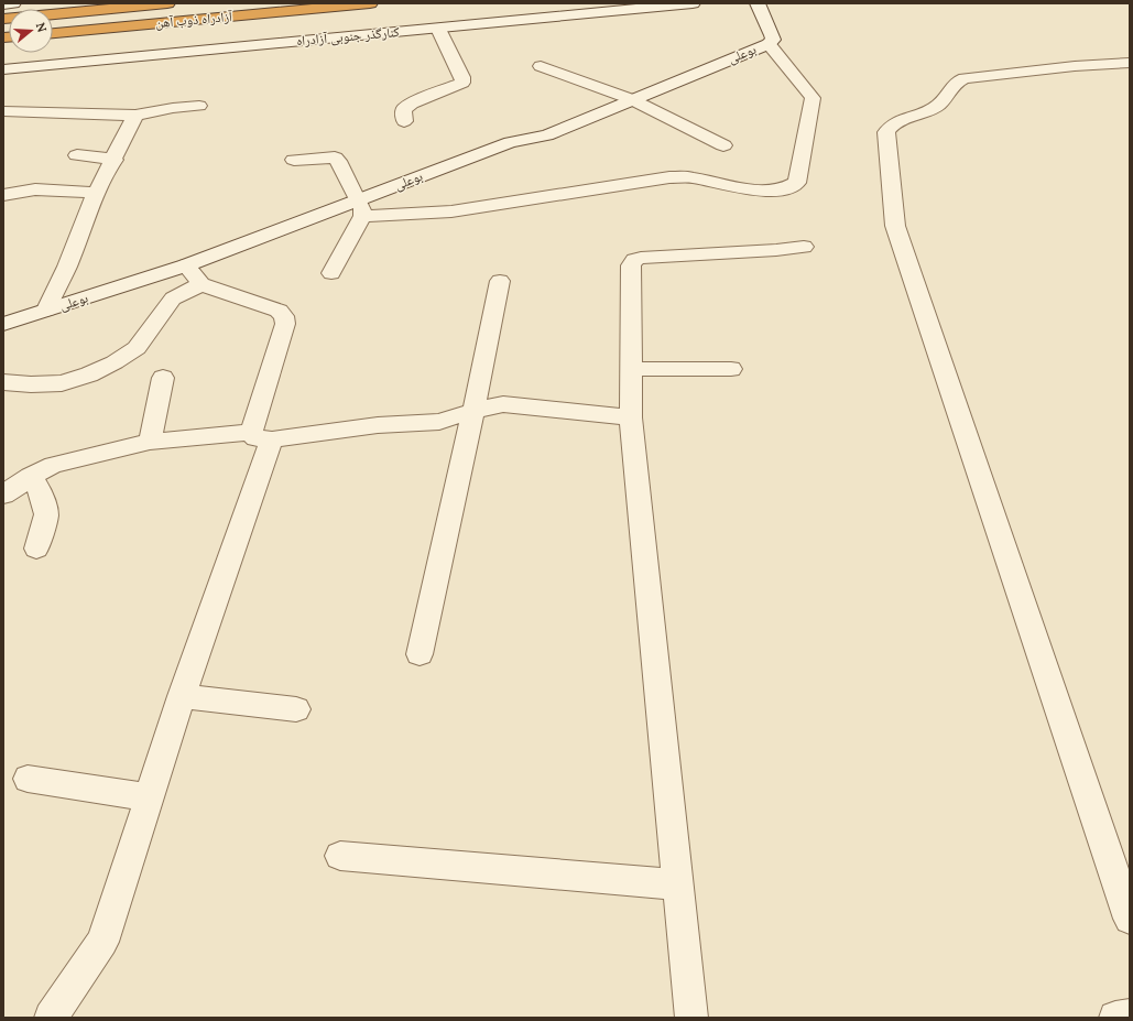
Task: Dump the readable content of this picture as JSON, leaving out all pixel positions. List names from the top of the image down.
{
  "streets": {
    "highway": ["آزادراه ذوب آهن"],
    "street": ["کنارگذر جنوبی آزادراه", "بوعلی"]
  },
  "north": "right"
}
